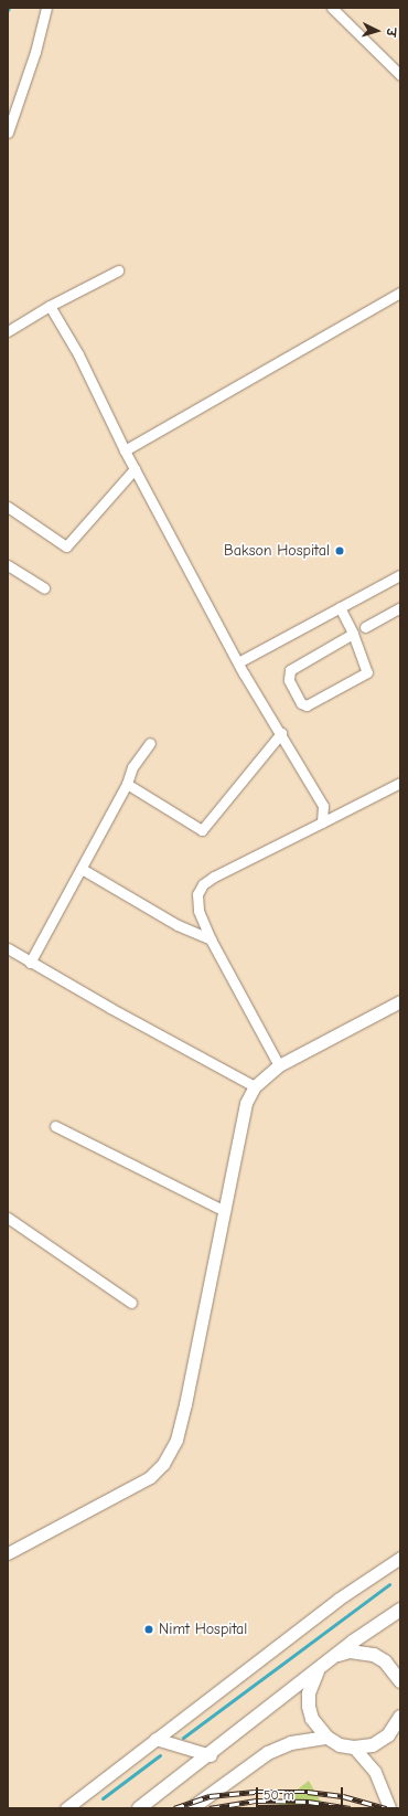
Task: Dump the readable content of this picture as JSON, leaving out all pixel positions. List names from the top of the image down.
{
  "places": ["Bakson Hospital", "Nimt Hospital"],
  "scale_bar": "50 m",
  "north": "right"
}
